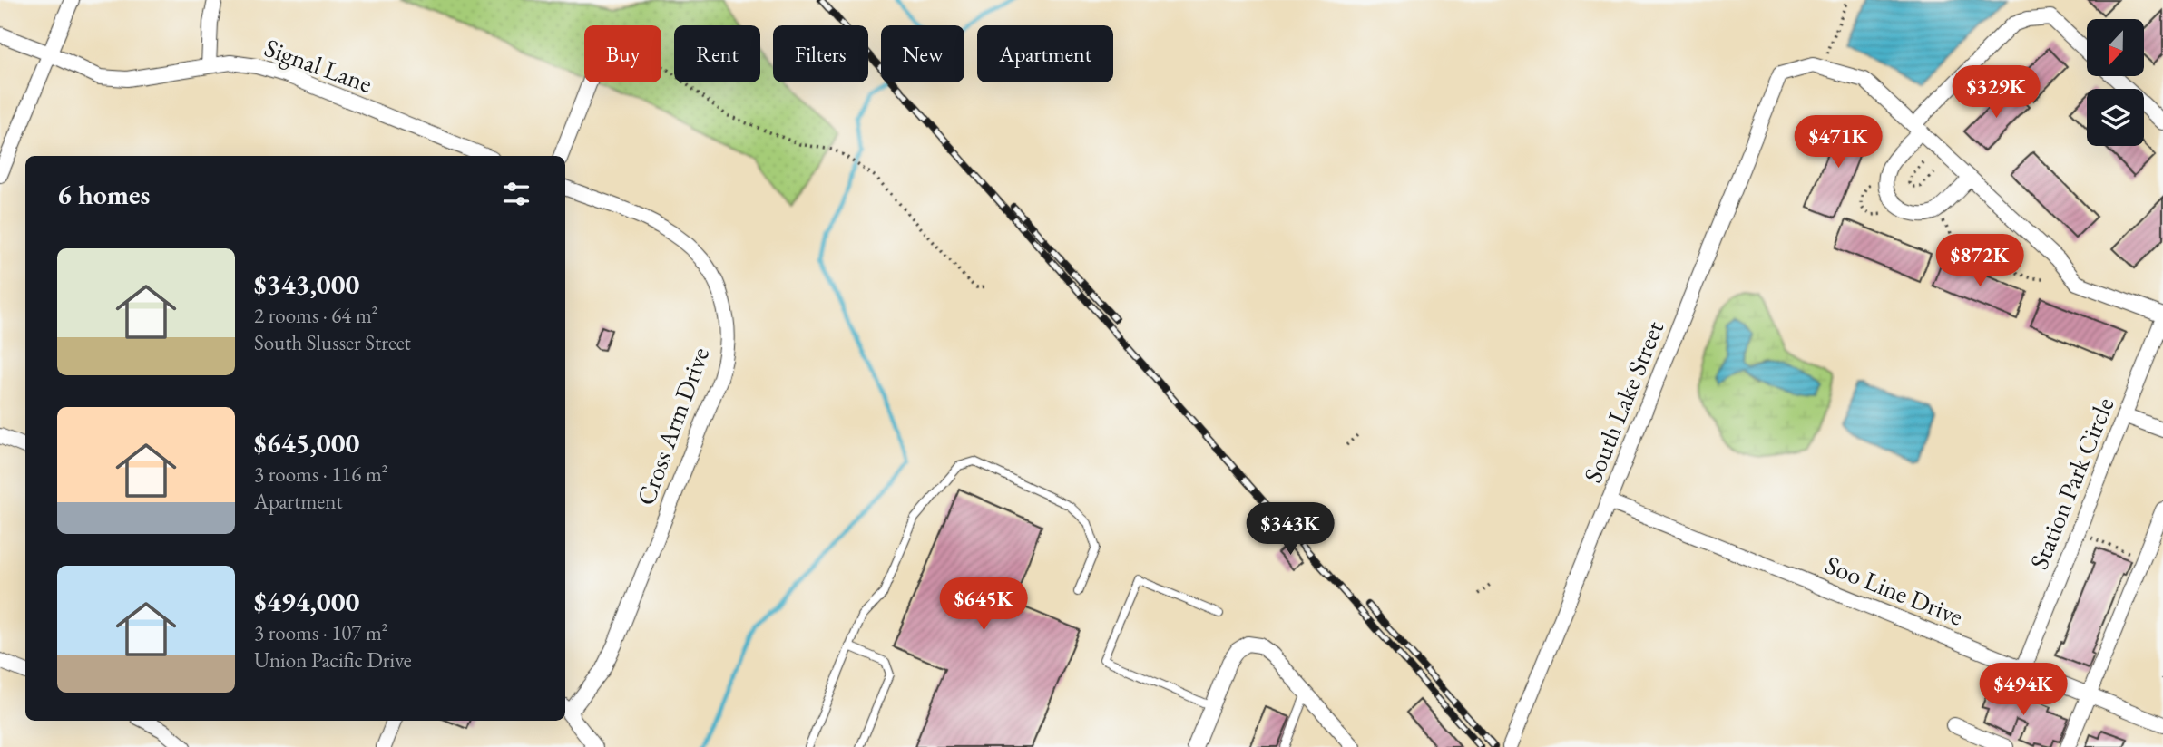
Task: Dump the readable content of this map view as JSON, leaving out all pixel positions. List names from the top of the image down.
{
  "streets": {
    "street": [
      "Signal Lane",
      "South Lake Street",
      "Cross Arm Drive",
      "Station Park Circle",
      "Soo Line Drive"
    ]
  },
  "crossings": [
    ["South Lake Street", "Soo Line Drive"],
    ["Station Park Circle", "Soo Line Drive"]
  ],
  "north": "bottom",
  "page": {
    "chip": [
      "Buy",
      "Rent",
      "Filters",
      "New",
      "Apartment"
    ],
    "price": [
      "$329K",
      "$471K",
      "$872K",
      "$343K",
      "$645K",
      "$494K"
    ],
    "heading": "6 homes",
    "list": [
      {
        "name": "$343,000",
        "note": "2 rooms · 64 m² · South Slusser Street"
      },
      {
        "name": "$645,000",
        "note": "3 rooms · 116 m² · Apartment"
      },
      {
        "name": "$494,000",
        "note": "3 rooms · 107 m² · Union Pacific Drive"
      }
    ]
  }
}
